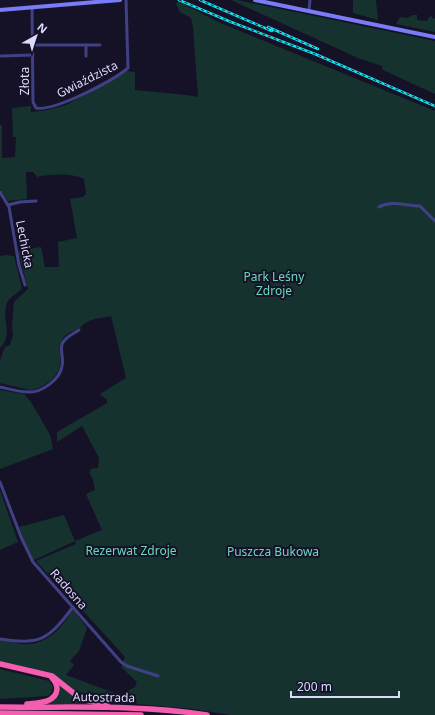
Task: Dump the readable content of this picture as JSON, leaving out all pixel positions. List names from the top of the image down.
{
  "streets": {
    "highway": ["Autostrada"],
    "street": [
      "Gwiaździsta",
      "Złota",
      "Lechicka",
      "Radosna"
    ]
  },
  "crossings": [
    ["Gwiaździsta", "Złota"]
  ],
  "parks": ["Park Leśny Zdroje", "Rezerwat Zdroje", "Puszcza Bukowa"],
  "scale_bar": "200 m",
  "north": "top right"
}
